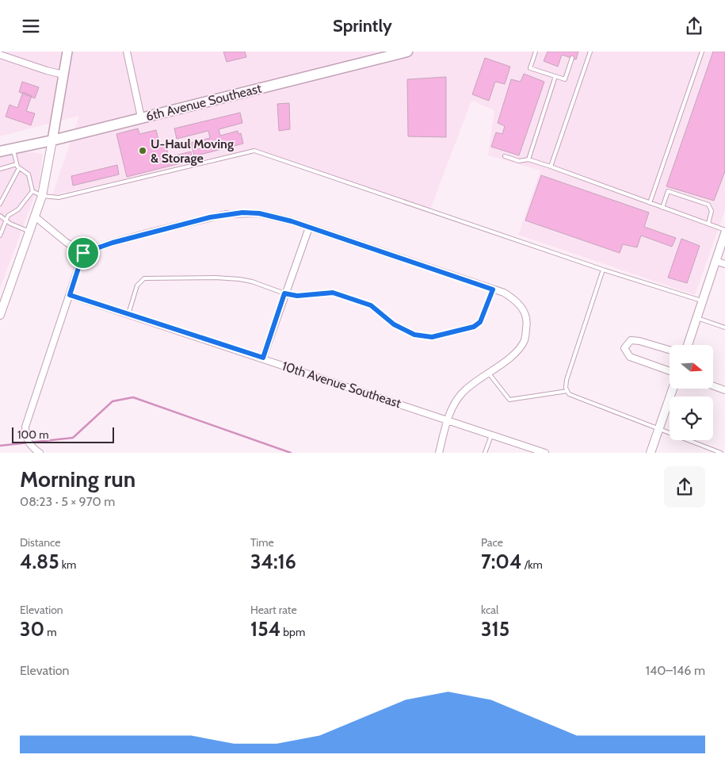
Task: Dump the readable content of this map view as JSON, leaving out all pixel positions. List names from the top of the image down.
{
  "streets": {
    "main road": ["6th Avenue Southeast"],
    "street": ["10th Avenue Southeast"]
  },
  "places": ["U-Haul Moving & Storage"],
  "scale_bar": "100 m",
  "north": "right",
  "page": {
    "header": "Sprintly",
    "scale": "100 m",
    "heading": ["Morning run", "08:23 · 5 × 970 m"],
    "stats": [
      ["Distance", "4.85 km"],
      ["Time", "34:16"],
      ["Pace", "7:04 /km"],
      ["Elevation", "30 m"],
      ["Heart rate", "154 bpm"],
      ["kcal", "315"]
    ],
    "chart": ["Elevation", "140–146 m"]
  }
}
